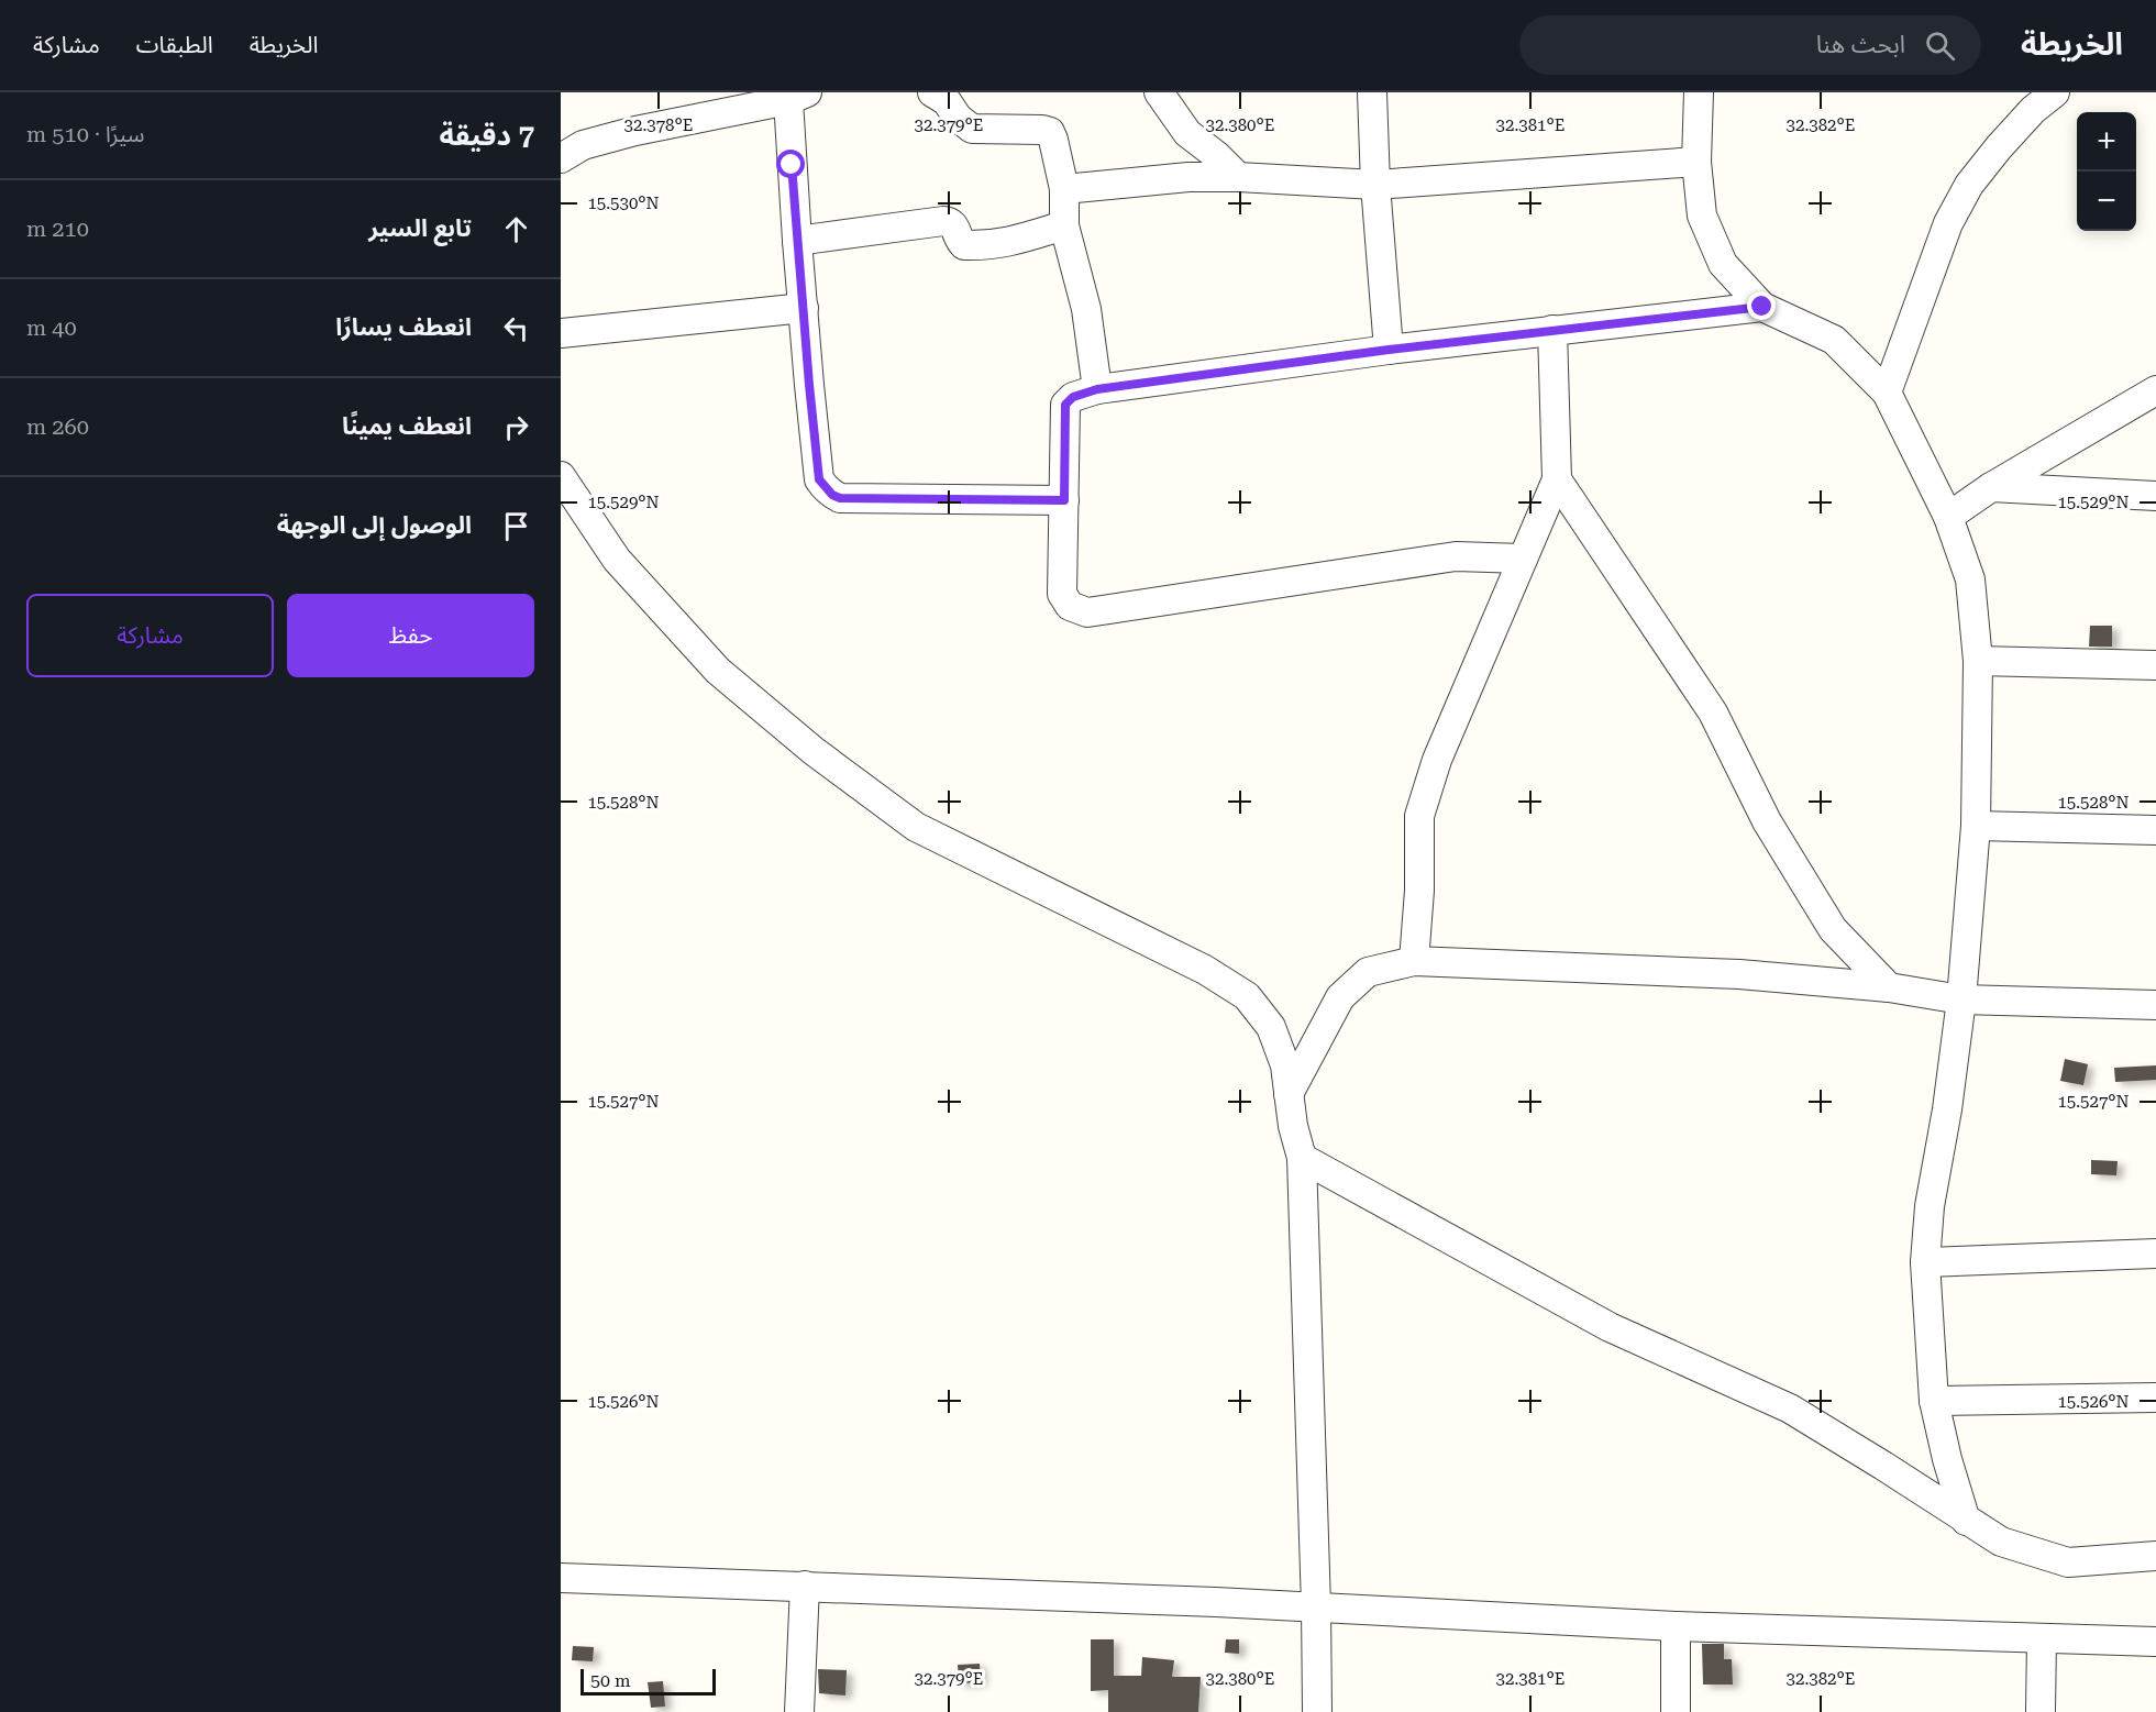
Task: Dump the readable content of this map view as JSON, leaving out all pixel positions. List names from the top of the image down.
{
  "scale_bar": "50 m",
  "page": {
    "header": "الخريطة",
    "search": "ابحث هنا",
    "nav": ["الخريطة", "الطبقات", "مشاركة"],
    "heading": ["7 دقيقة", "سيرًا · 510 m"],
    "map_buttons": ["+", "−"],
    "list": [
      ["تابع السير", "210 m"],
      ["انعطف يسارًا", "40 m"],
      ["انعطف يمينًا", "260 m"],
      "الوصول إلى الوجهة"
    ],
    "buttons": ["حفظ", "مشاركة"],
    "scale": "50 m"
  },
  "coordinates": [
    "32.378°E",
    "32.379°E",
    "32.380°E",
    "32.381°E",
    "32.382°E",
    "15.530°N",
    "15.529°N",
    "15.528°N",
    "15.527°N",
    "15.526°N"
  ]
}
